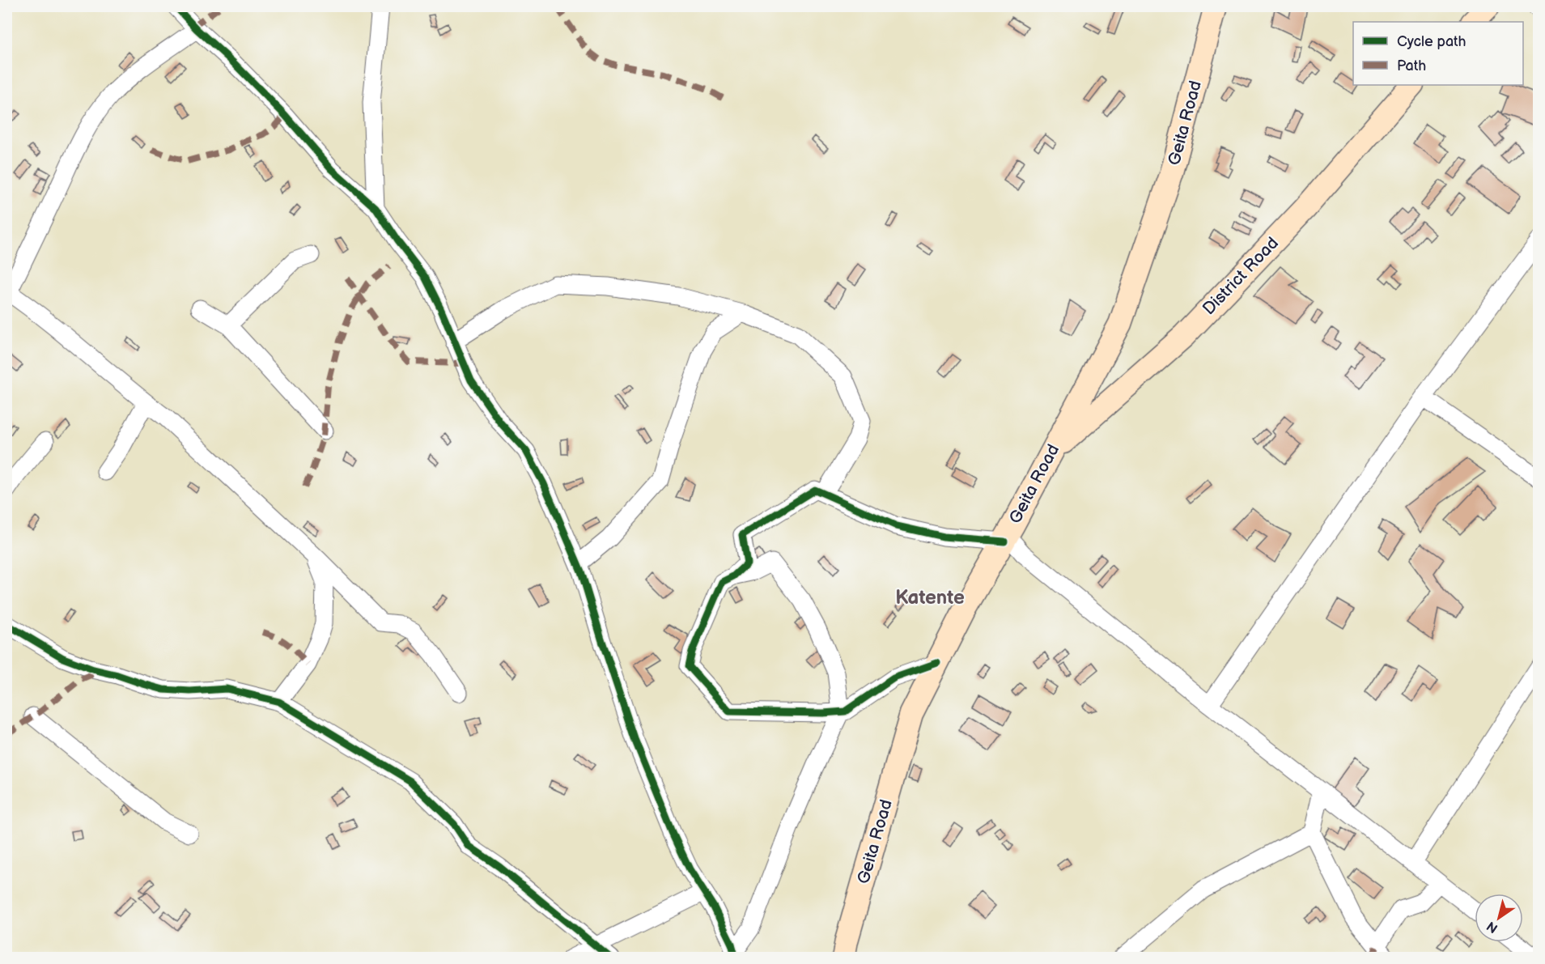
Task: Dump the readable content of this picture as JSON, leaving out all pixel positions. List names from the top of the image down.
{
  "streets": {
    "main road": ["Geita Road", "District Road"]
  },
  "crossings": [
    ["Geita Road", "District Road"]
  ],
  "districts": ["Katente"],
  "legend": ["Cycle path", "Path"],
  "north": "bottom left"
}
